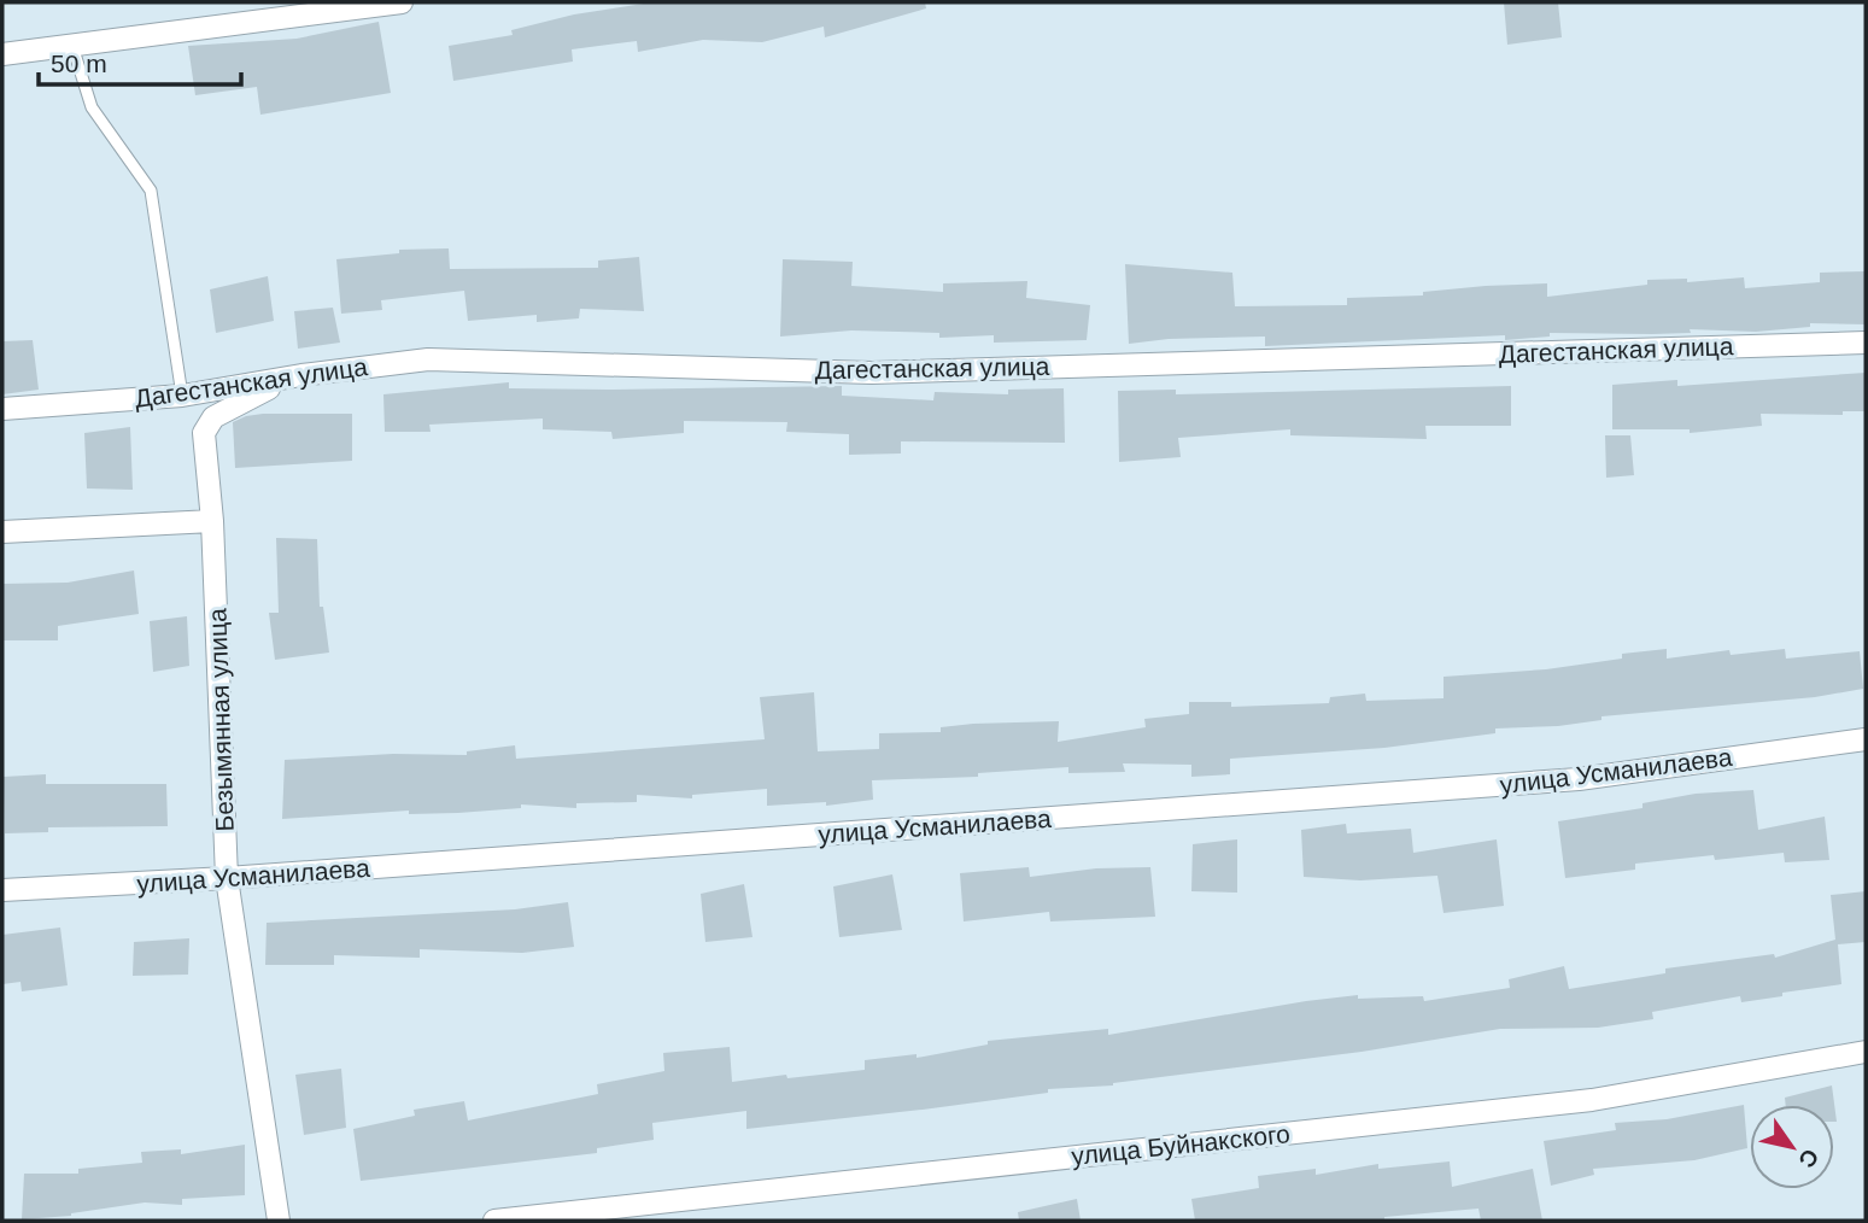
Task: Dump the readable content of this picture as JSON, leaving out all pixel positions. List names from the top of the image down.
{
  "streets": {
    "street": [
      "Дагестанская улица",
      "Безымянная улица",
      "улица Усманилаева",
      "улица Буйнакского"
    ]
  },
  "crossings": [
    ["Дагестанская улица", "Безымянная улица"],
    ["Безымянная улица", "улица Усманилаева"]
  ],
  "scale_bar": "50 m",
  "north": "bottom right"
}
